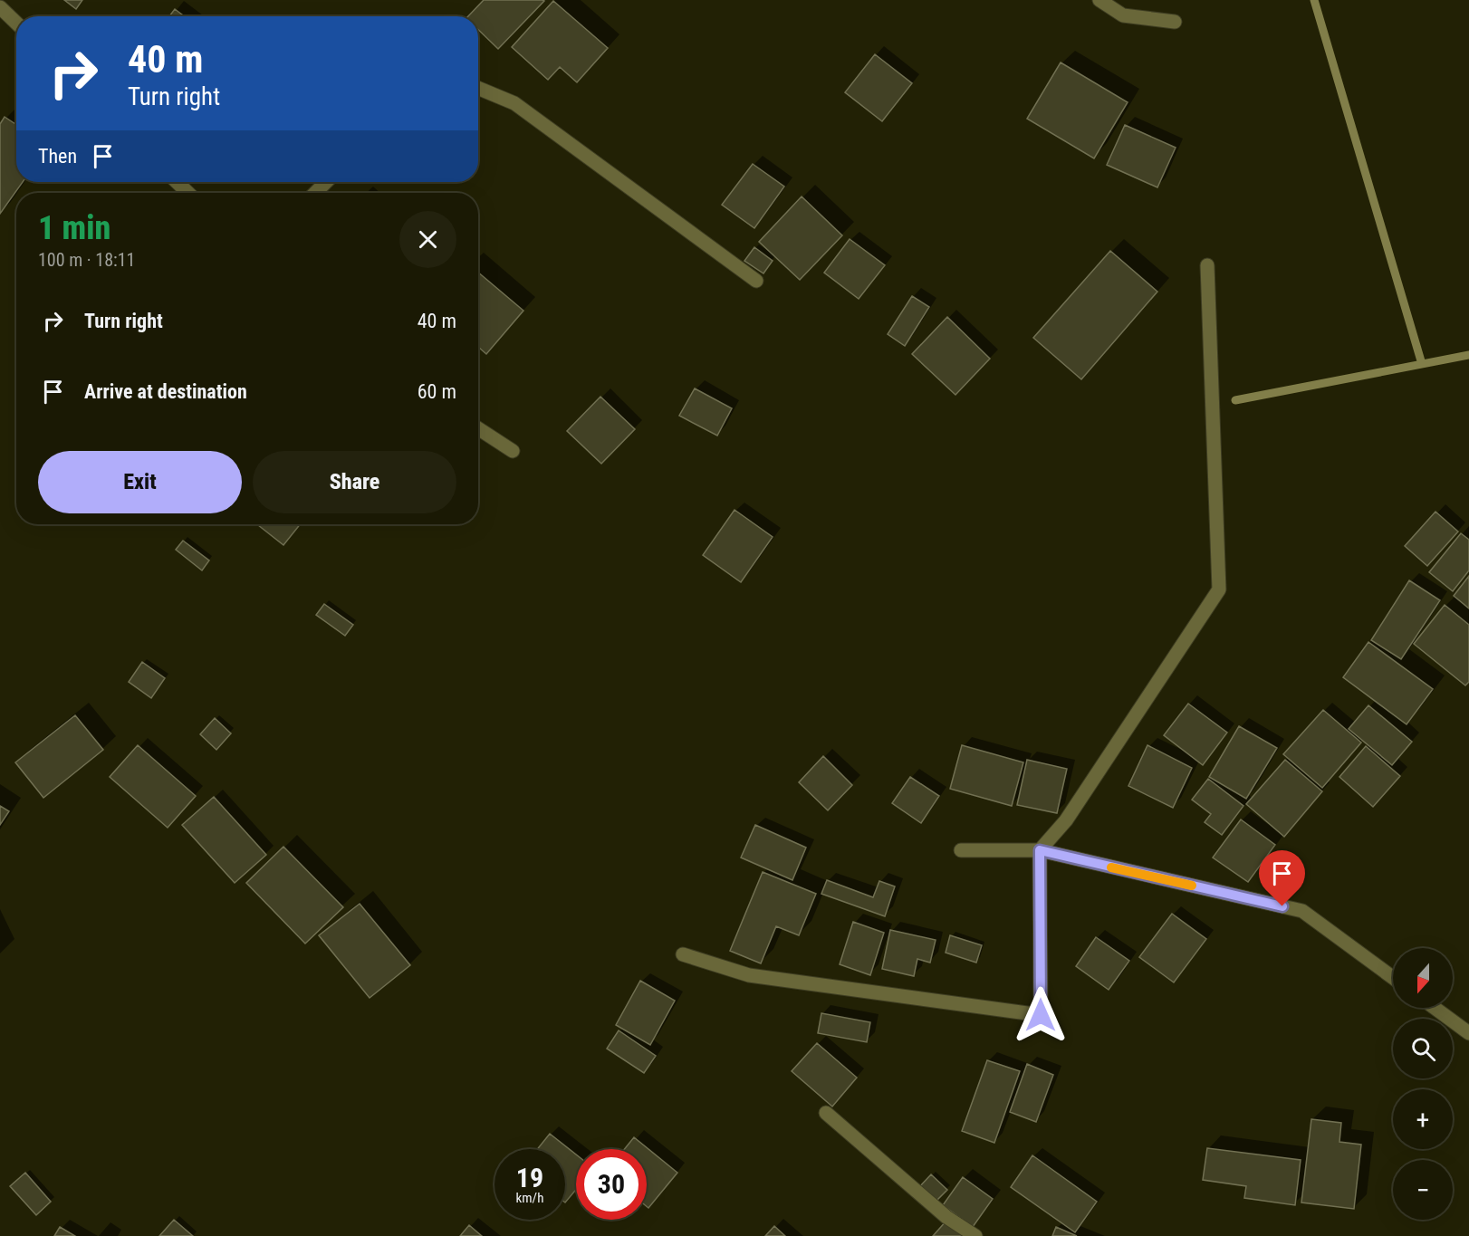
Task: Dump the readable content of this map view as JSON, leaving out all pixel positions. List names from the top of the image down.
{
  "north": "bottom",
  "page": {
    "turn": ["40 m", "Turn right"],
    "then": "Then",
    "heading": ["1 min", "100 m · 18:11"],
    "list": [
      {
        "name": "Turn right",
        "value": "40 m"
      },
      {
        "name": "Arrive at destination",
        "value": "60 m"
      }
    ],
    "buttons": ["Exit", "Share"],
    "map_buttons": ["+", "−"],
    "speed": "19 km/h",
    "limit": "30"
  }
}
